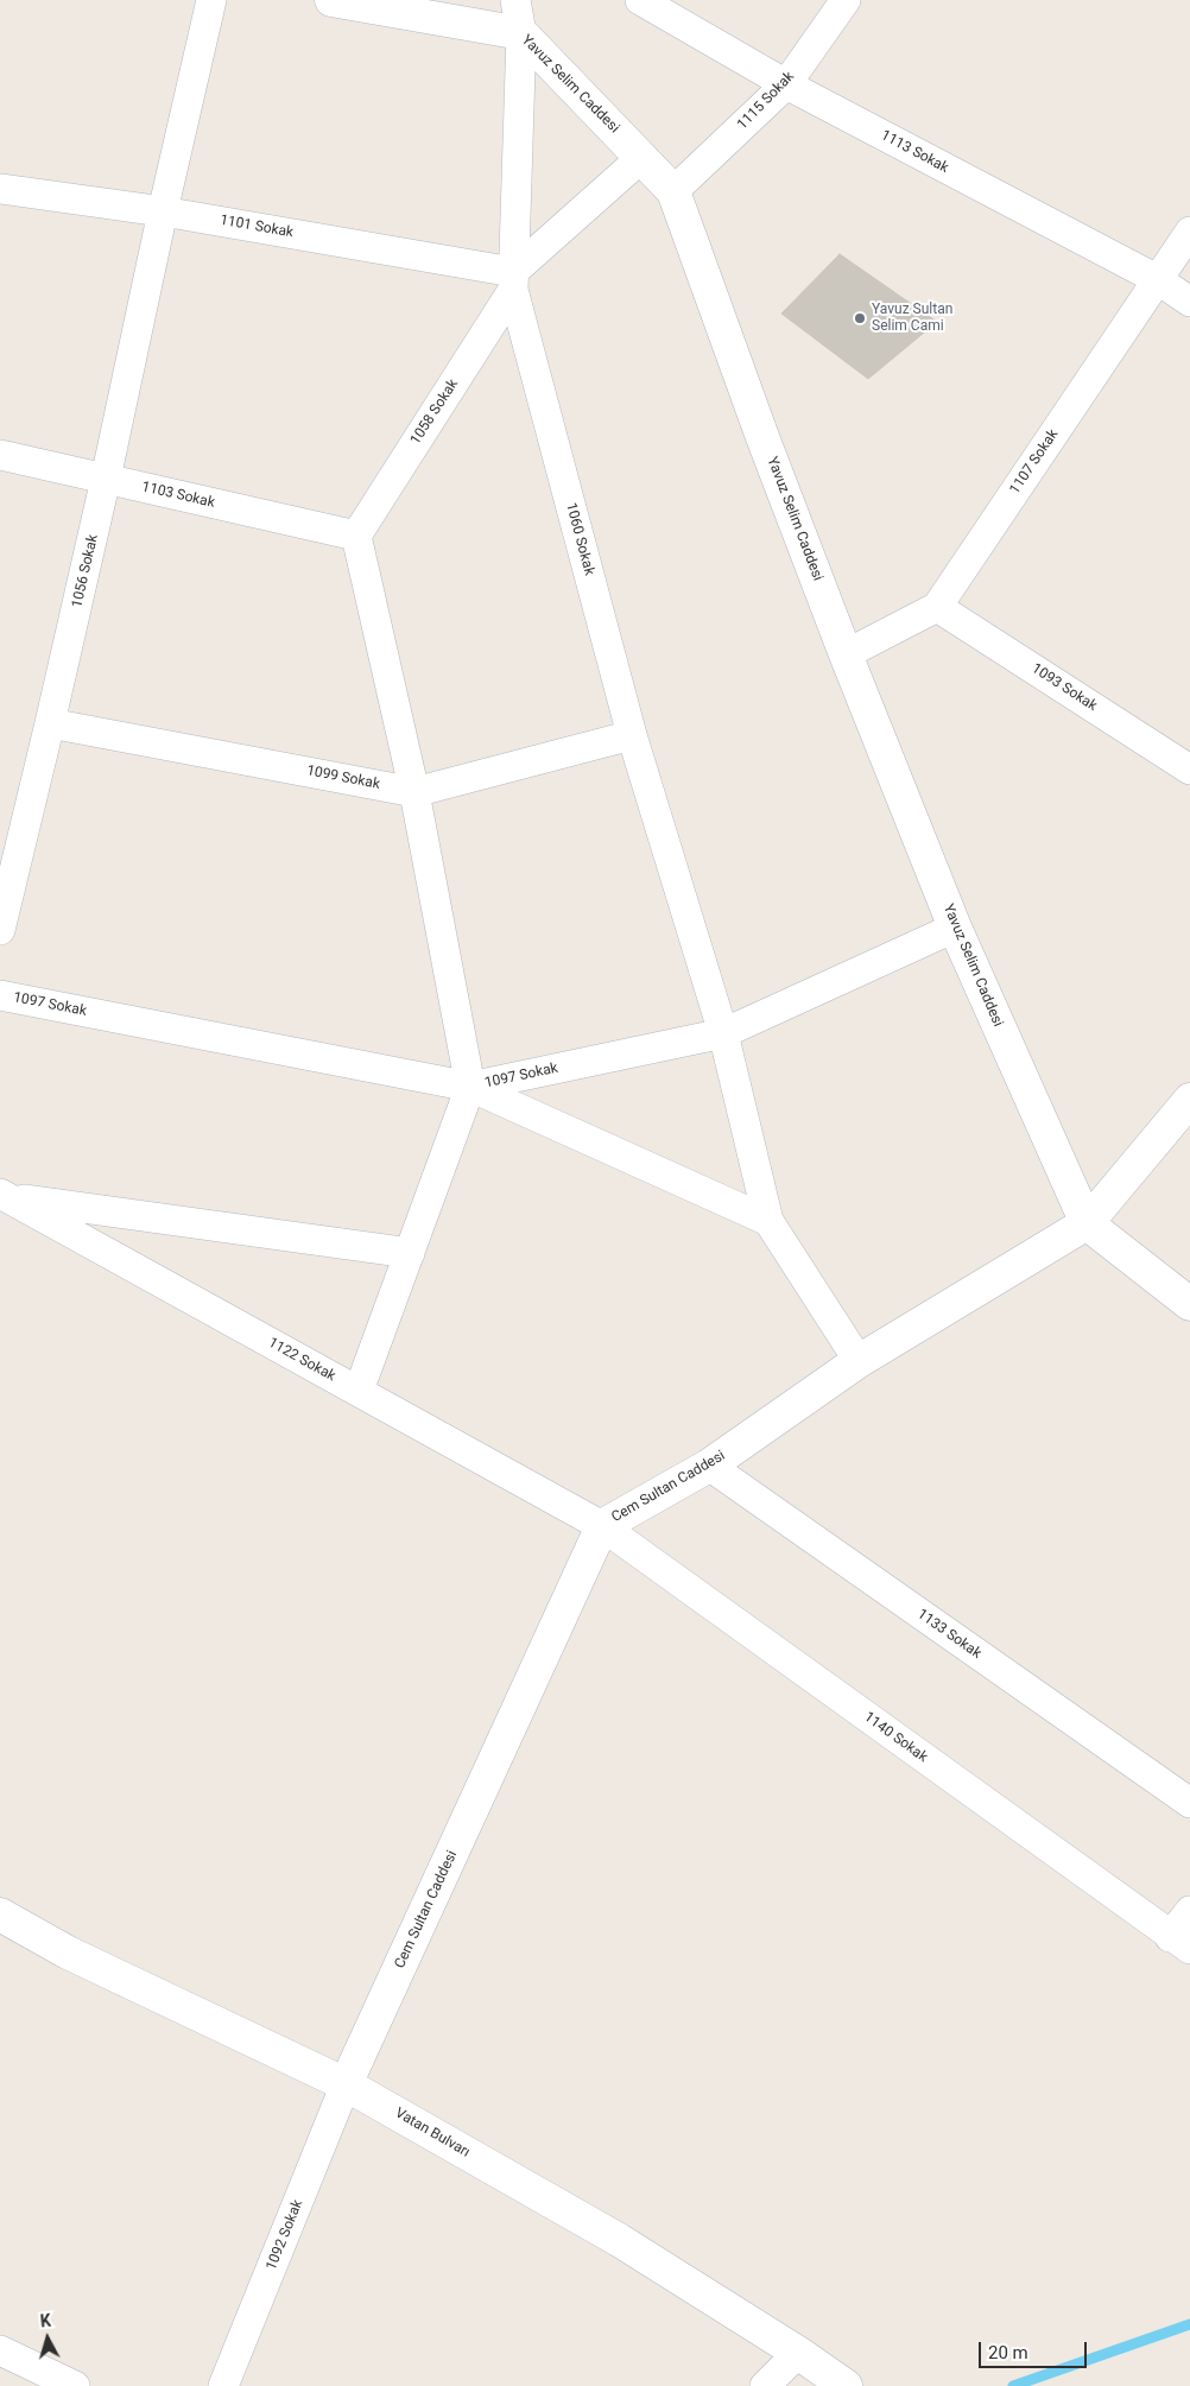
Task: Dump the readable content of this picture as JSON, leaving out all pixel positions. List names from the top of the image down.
{
  "streets": {
    "street": [
      "Yavuz Selim Caddesi",
      "1115 Sokak",
      "1113 Sokak",
      "1101 Sokak",
      "1058 Sokak",
      "1107 Sokak",
      "1103 Sokak",
      "1060 Sokak",
      "1056 Sokak",
      "1093 Sokak",
      "1099 Sokak",
      "1097 Sokak",
      "1122 Sokak",
      "Cem Sultan Caddesi",
      "1133 Sokak",
      "1140 Sokak",
      "Vatan Bulvarı",
      "1092 Sokak"
    ]
  },
  "crossings": [
    ["Yavuz Selim Caddesi", "1115 Sokak"],
    ["Yavuz Selim Caddesi", "1107 Sokak"],
    ["Yavuz Selim Caddesi", "1060 Sokak"],
    ["Yavuz Selim Caddesi", "1097 Sokak"],
    ["Yavuz Selim Caddesi", "Cem Sultan Caddesi"],
    ["1115 Sokak", "1113 Sokak"],
    ["1113 Sokak", "1107 Sokak"],
    ["1101 Sokak", "1058 Sokak"],
    ["1101 Sokak", "1060 Sokak"],
    ["1101 Sokak", "1056 Sokak"],
    ["1058 Sokak", "1103 Sokak"],
    ["1058 Sokak", "1060 Sokak"],
    ["1107 Sokak", "1093 Sokak"],
    ["1103 Sokak", "1056 Sokak"],
    ["1060 Sokak", "1099 Sokak"],
    ["1060 Sokak", "1097 Sokak"],
    ["1056 Sokak", "1099 Sokak"],
    ["1122 Sokak", "Cem Sultan Caddesi"],
    ["1122 Sokak", "1140 Sokak"],
    ["Cem Sultan Caddesi", "1133 Sokak"],
    ["Cem Sultan Caddesi", "1140 Sokak"],
    ["Cem Sultan Caddesi", "Vatan Bulvarı"],
    ["Cem Sultan Caddesi", "1092 Sokak"],
    ["Vatan Bulvarı", "1092 Sokak"]
  ],
  "places": ["Yavuz Sultan Selim Cami"],
  "scale_bar": "20 m",
  "north": "top"
}
